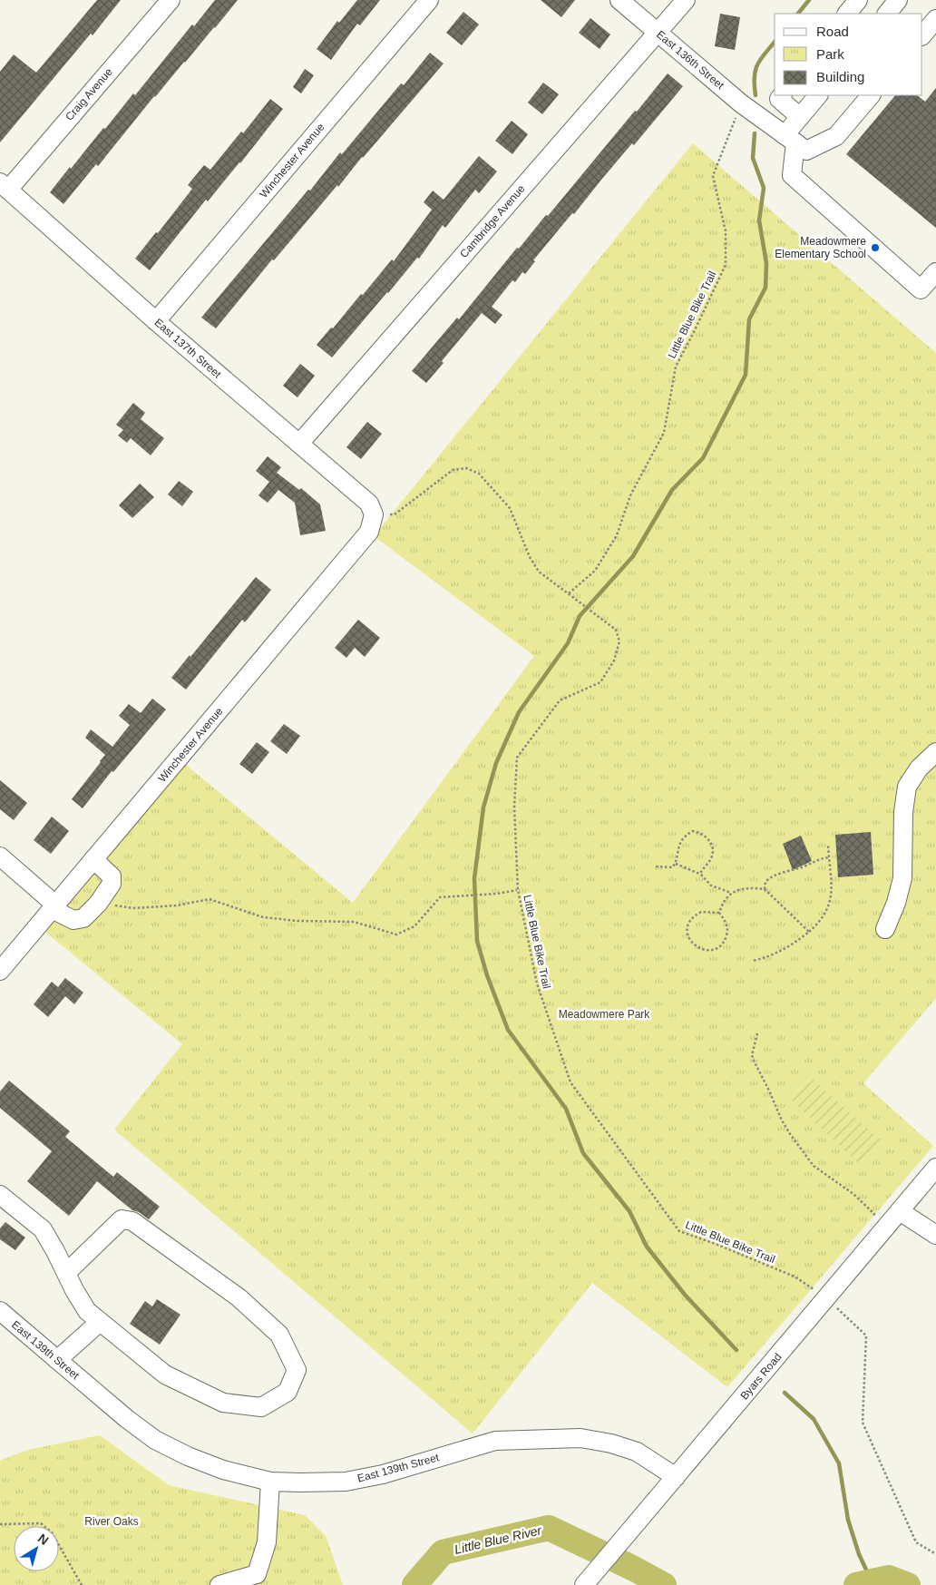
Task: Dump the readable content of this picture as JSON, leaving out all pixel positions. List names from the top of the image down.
{
  "streets": {
    "street": [
      "East 136th Street",
      "Craig Avenue",
      "Winchester Avenue",
      "Cambridge Avenue",
      "East 137th Street",
      "East 139th Street",
      "Byars Road"
    ],
    "path": ["Little Blue Bike Trail"]
  },
  "crossings": [
    ["East 136th Street", "Cambridge Avenue"],
    ["East 136th Street", "Little Blue Bike Trail"],
    ["Craig Avenue", "East 137th Street"],
    ["Winchester Avenue", "Little Blue Bike Trail"],
    ["Winchester Avenue", "East 137th Street"],
    ["Cambridge Avenue", "East 137th Street"],
    ["Little Blue Bike Trail", "East 137th Street"],
    ["Little Blue Bike Trail", "Byars Road"],
    ["East 139th Street", "Byars Road"]
  ],
  "water": ["Little Blue River"],
  "parks": ["Meadowmere Park", "River Oaks"],
  "places": ["Meadowmere Elementary School"],
  "legend": ["Road", "Park", "Building"],
  "north": "top right"
}
